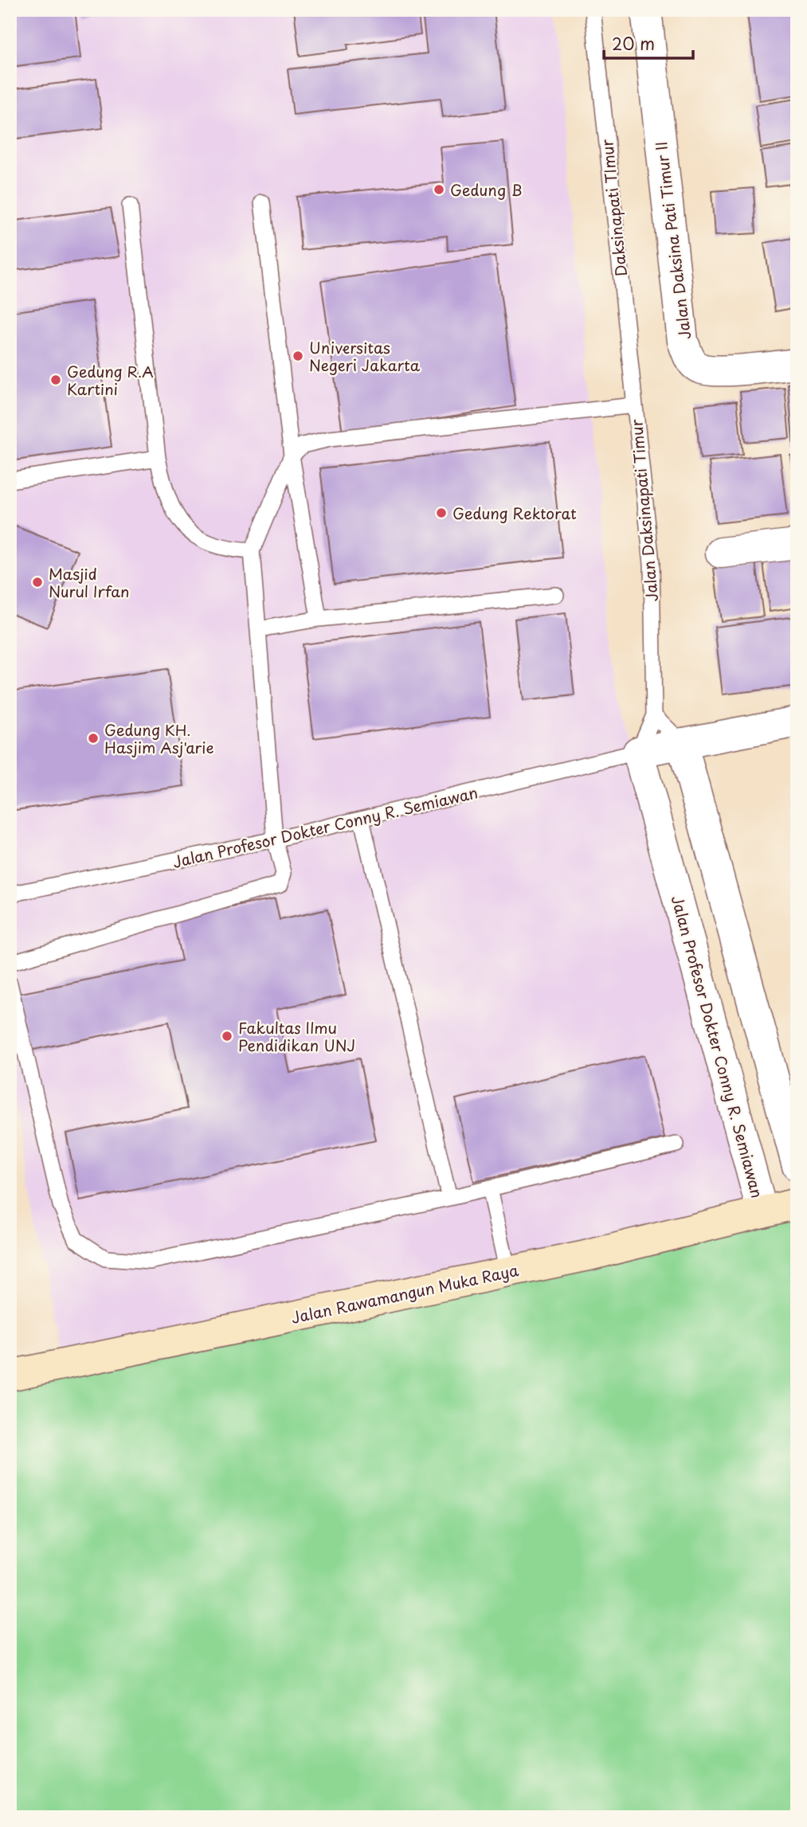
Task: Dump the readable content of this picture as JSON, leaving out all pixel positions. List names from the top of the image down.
{
  "streets": {
    "street": ["Jalan Daksina Pati Timur II", "Jalan Profesor Dokter Conny R. Semiawan", "Jalan Rawamangun Muka Raya"],
    "lane": ["Daksinapati TImur", "Jalan Daksinapati Timur"]
  },
  "crossings": [
    ["Daksinapati TImur", "Jalan Daksinapati Timur"],
    ["Jalan Daksinapati Timur", "Jalan Profesor Dokter Conny R. Semiawan"],
    ["Jalan Profesor Dokter Conny R. Semiawan", "Jalan Rawamangun Muka Raya"]
  ],
  "places": [
    "Gedung B",
    "Universitas Negeri Jakarta",
    "Gedung R.A Kartini",
    "Gedung Rektorat",
    "Masjid Nurul Irfan",
    "Gedung KH. Hasjim Asj'arie",
    "Fakultas Ilmu Pendidikan UNJ"
  ],
  "scale_bar": "20 m"
}
